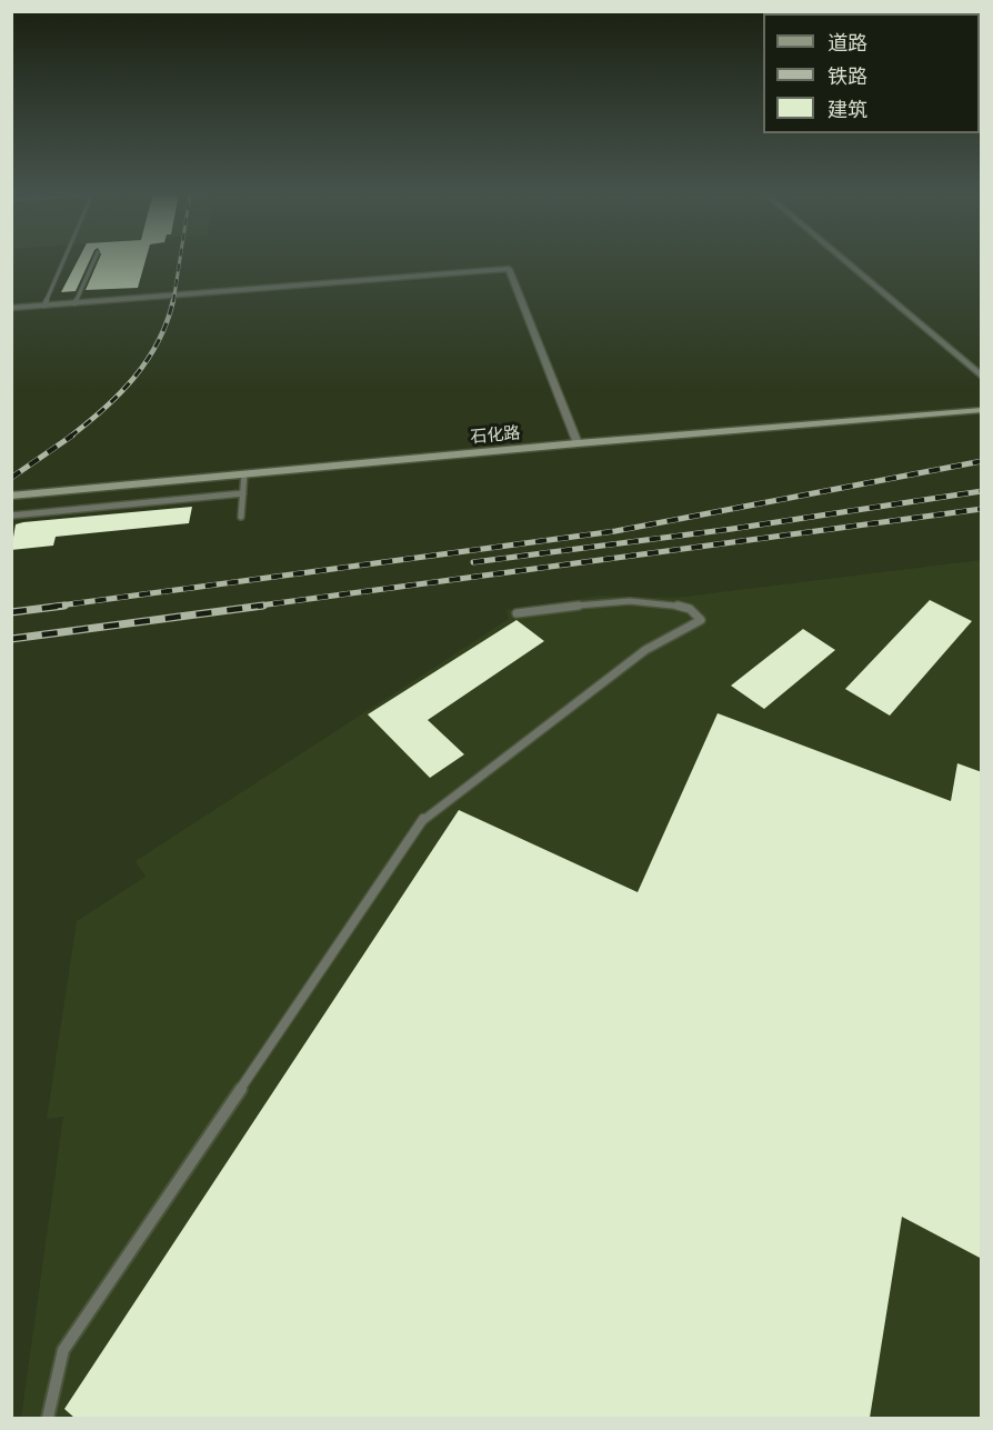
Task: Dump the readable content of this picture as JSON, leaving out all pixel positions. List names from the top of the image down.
{
  "streets": {
    "street": ["石化路"]
  },
  "legend": ["道路", "铁路", "建筑"]
}
